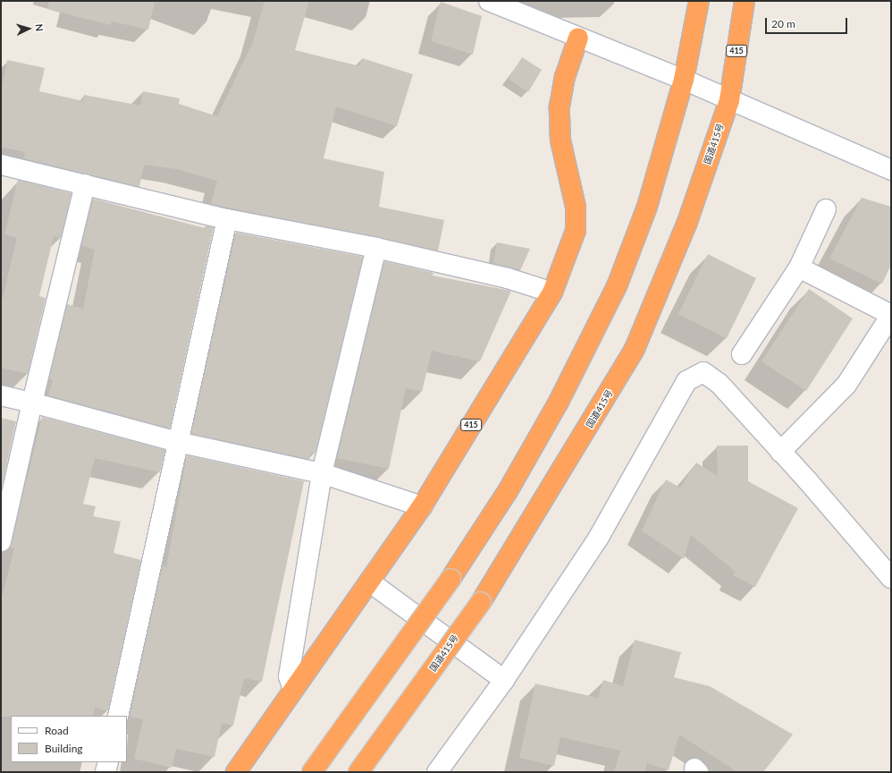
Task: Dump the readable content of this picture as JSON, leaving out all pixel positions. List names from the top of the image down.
{
  "streets": {
    "highway": ["415", "国道415号"]
  },
  "legend": ["Road", "Building"],
  "scale_bar": "20 m",
  "north": "right"
}
